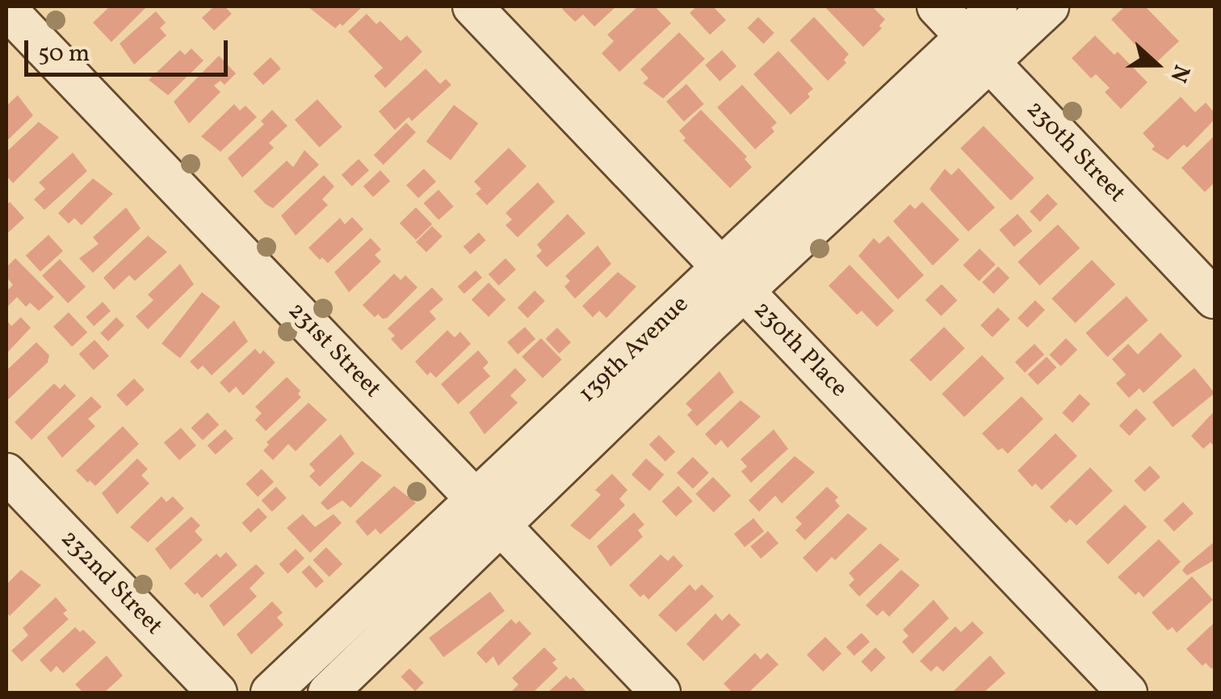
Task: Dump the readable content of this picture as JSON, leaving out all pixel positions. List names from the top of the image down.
{
  "streets": {
    "street": [
      "230th Street",
      "139th Avenue",
      "230th Place",
      "231st Street",
      "232nd Street"
    ]
  },
  "crossings": [
    ["230th Street", "139th Avenue"],
    ["139th Avenue", "230th Place"],
    ["139th Avenue", "231st Street"]
  ],
  "scale_bar": "50 m",
  "north": "right"
}
